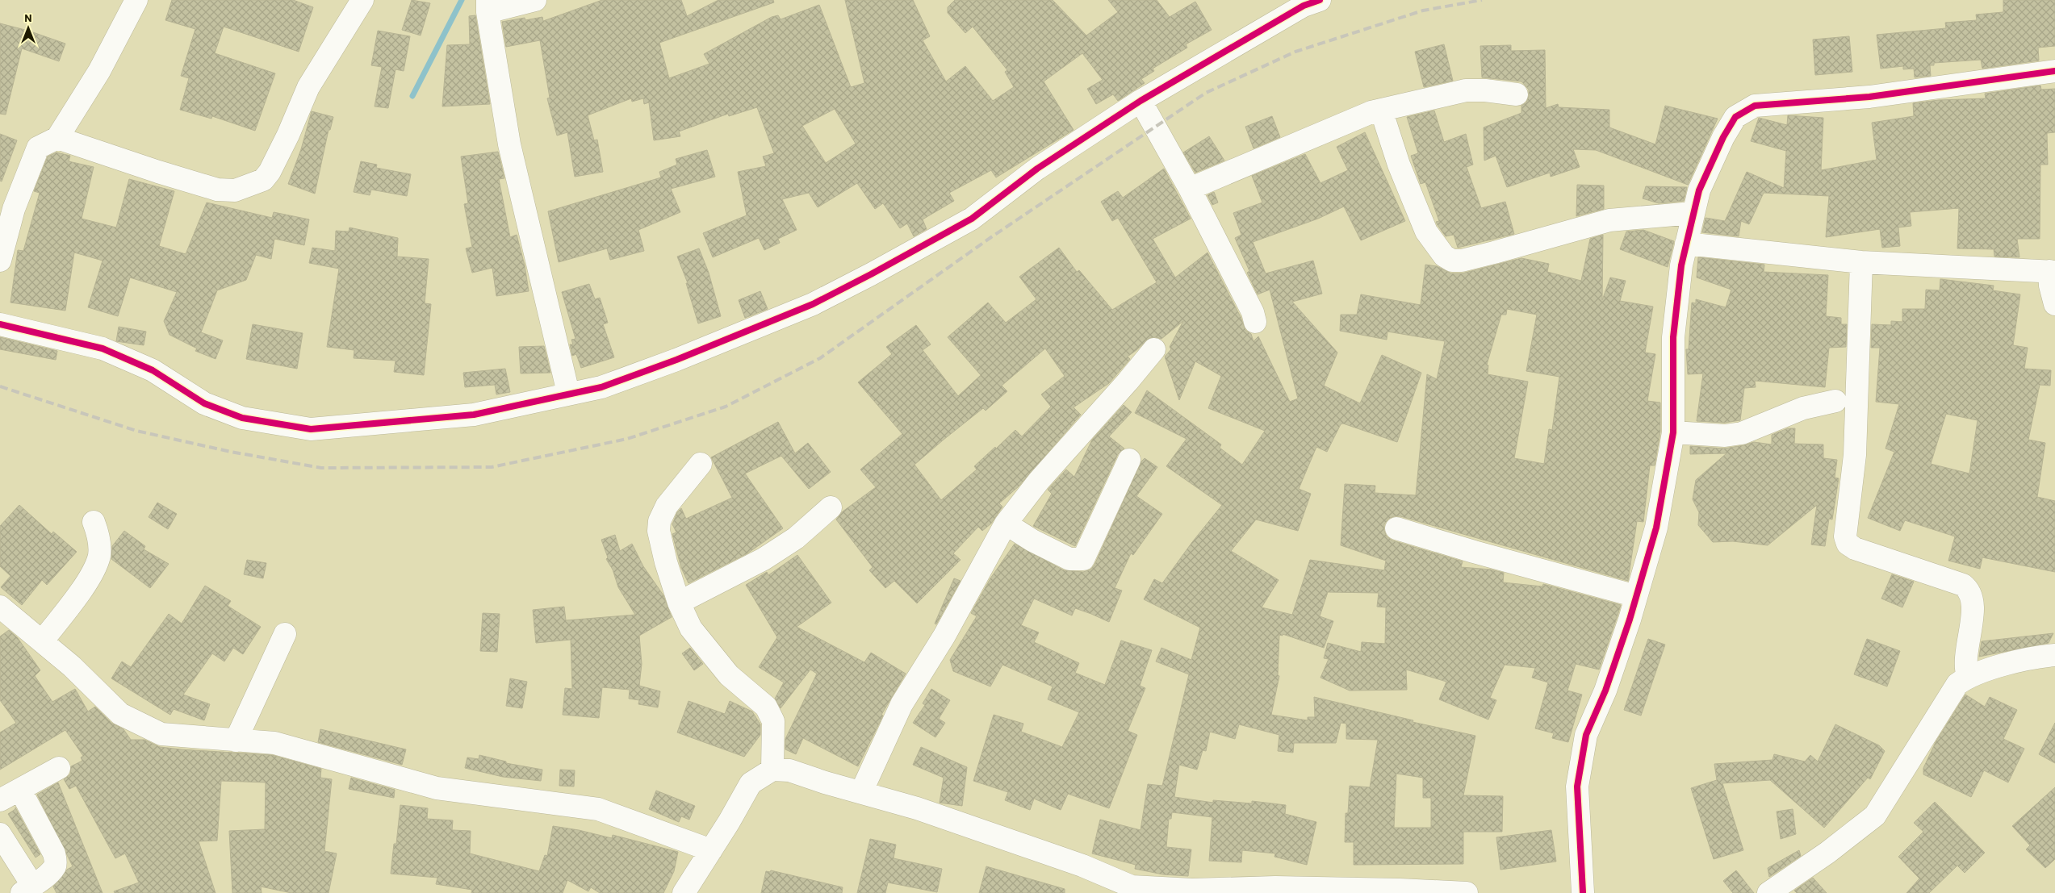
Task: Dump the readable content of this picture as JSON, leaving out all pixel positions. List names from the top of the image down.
{
  "north": "top"
}
